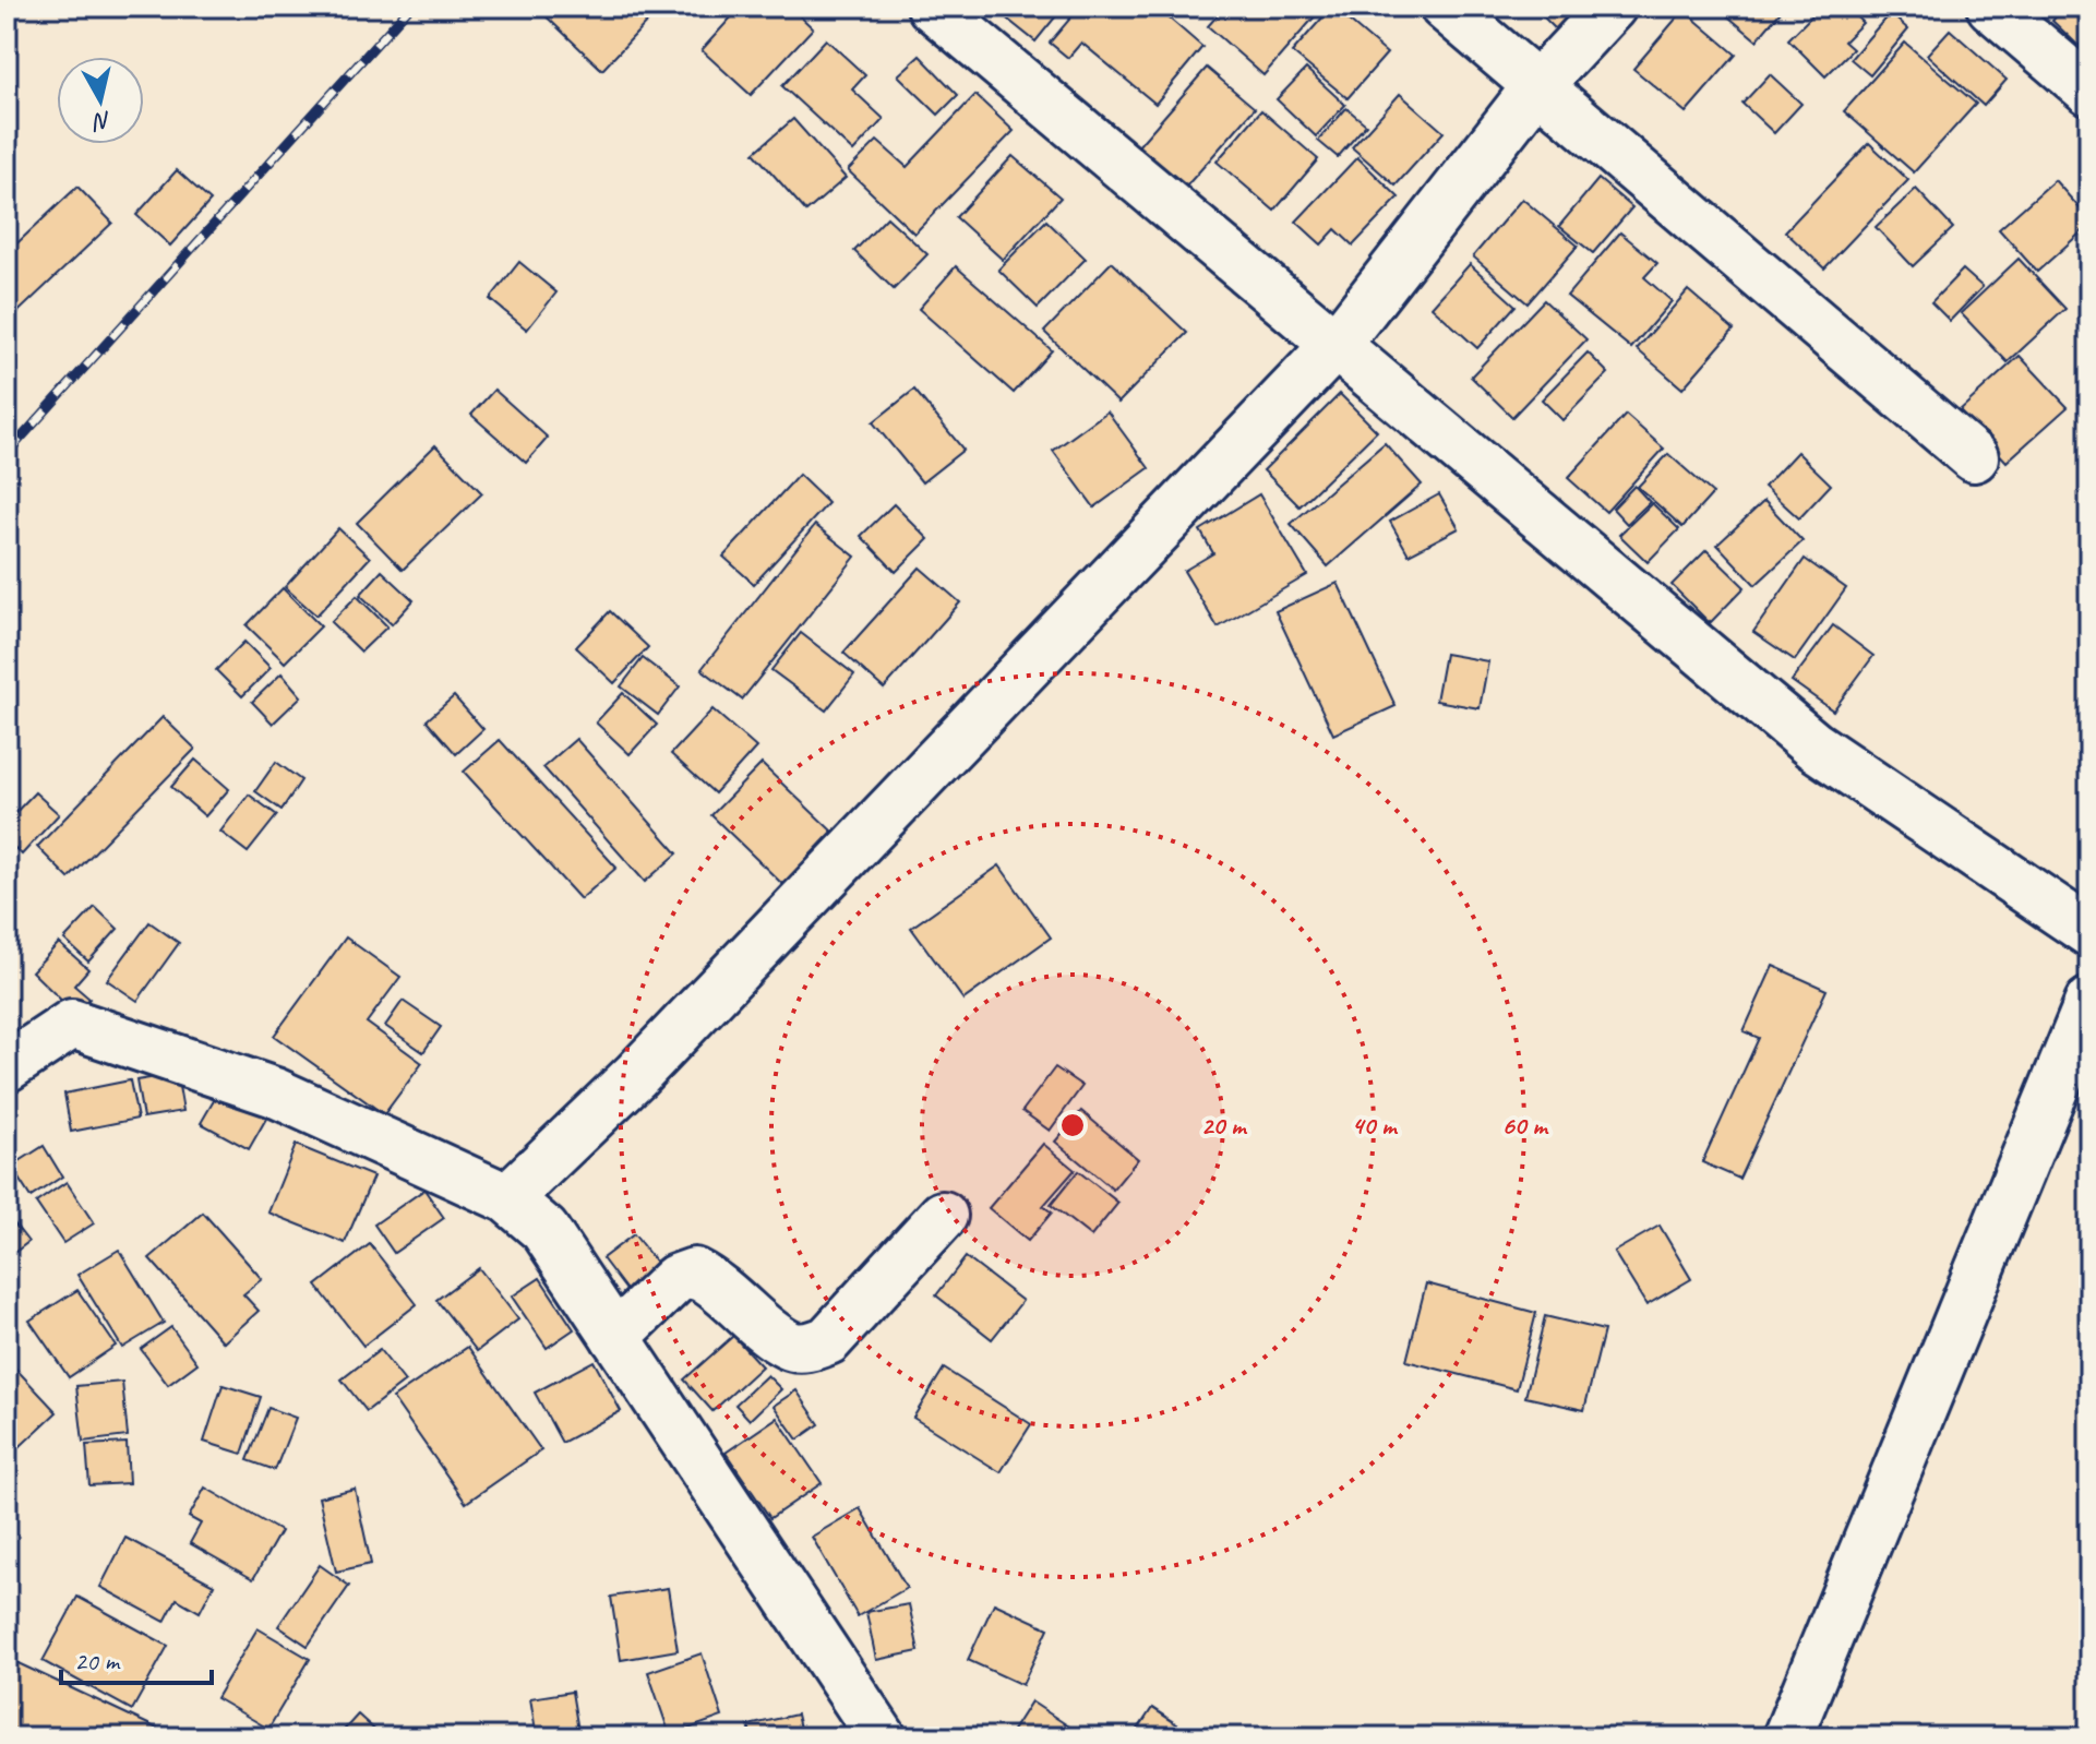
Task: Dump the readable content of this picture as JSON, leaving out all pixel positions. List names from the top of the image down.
{
  "scale_bar": "20 m",
  "north": "bottom",
  "rings": ["20 m", "40 m", "60 m"]
}
